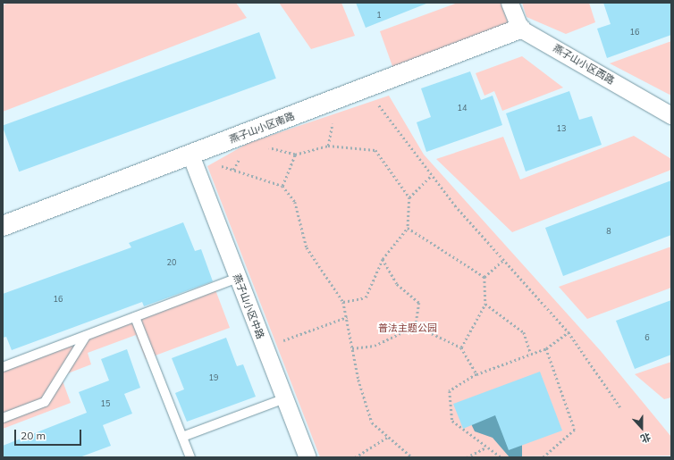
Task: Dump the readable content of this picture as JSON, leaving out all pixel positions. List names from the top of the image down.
{
  "streets": {
    "street": ["燕子山小区西路", "燕子山小区南路", "燕子山小区中路"]
  },
  "crossings": [
    ["燕子山小区西路", "燕子山小区南路"],
    ["燕子山小区南路", "燕子山小区中路"]
  ],
  "parks": ["普法主题公园"],
  "house_numbers": [
    "1",
    "16",
    "14",
    "13",
    "8",
    "20",
    "16",
    "6",
    "19",
    "15"
  ],
  "scale_bar": "20 m",
  "north": "bottom"
}
